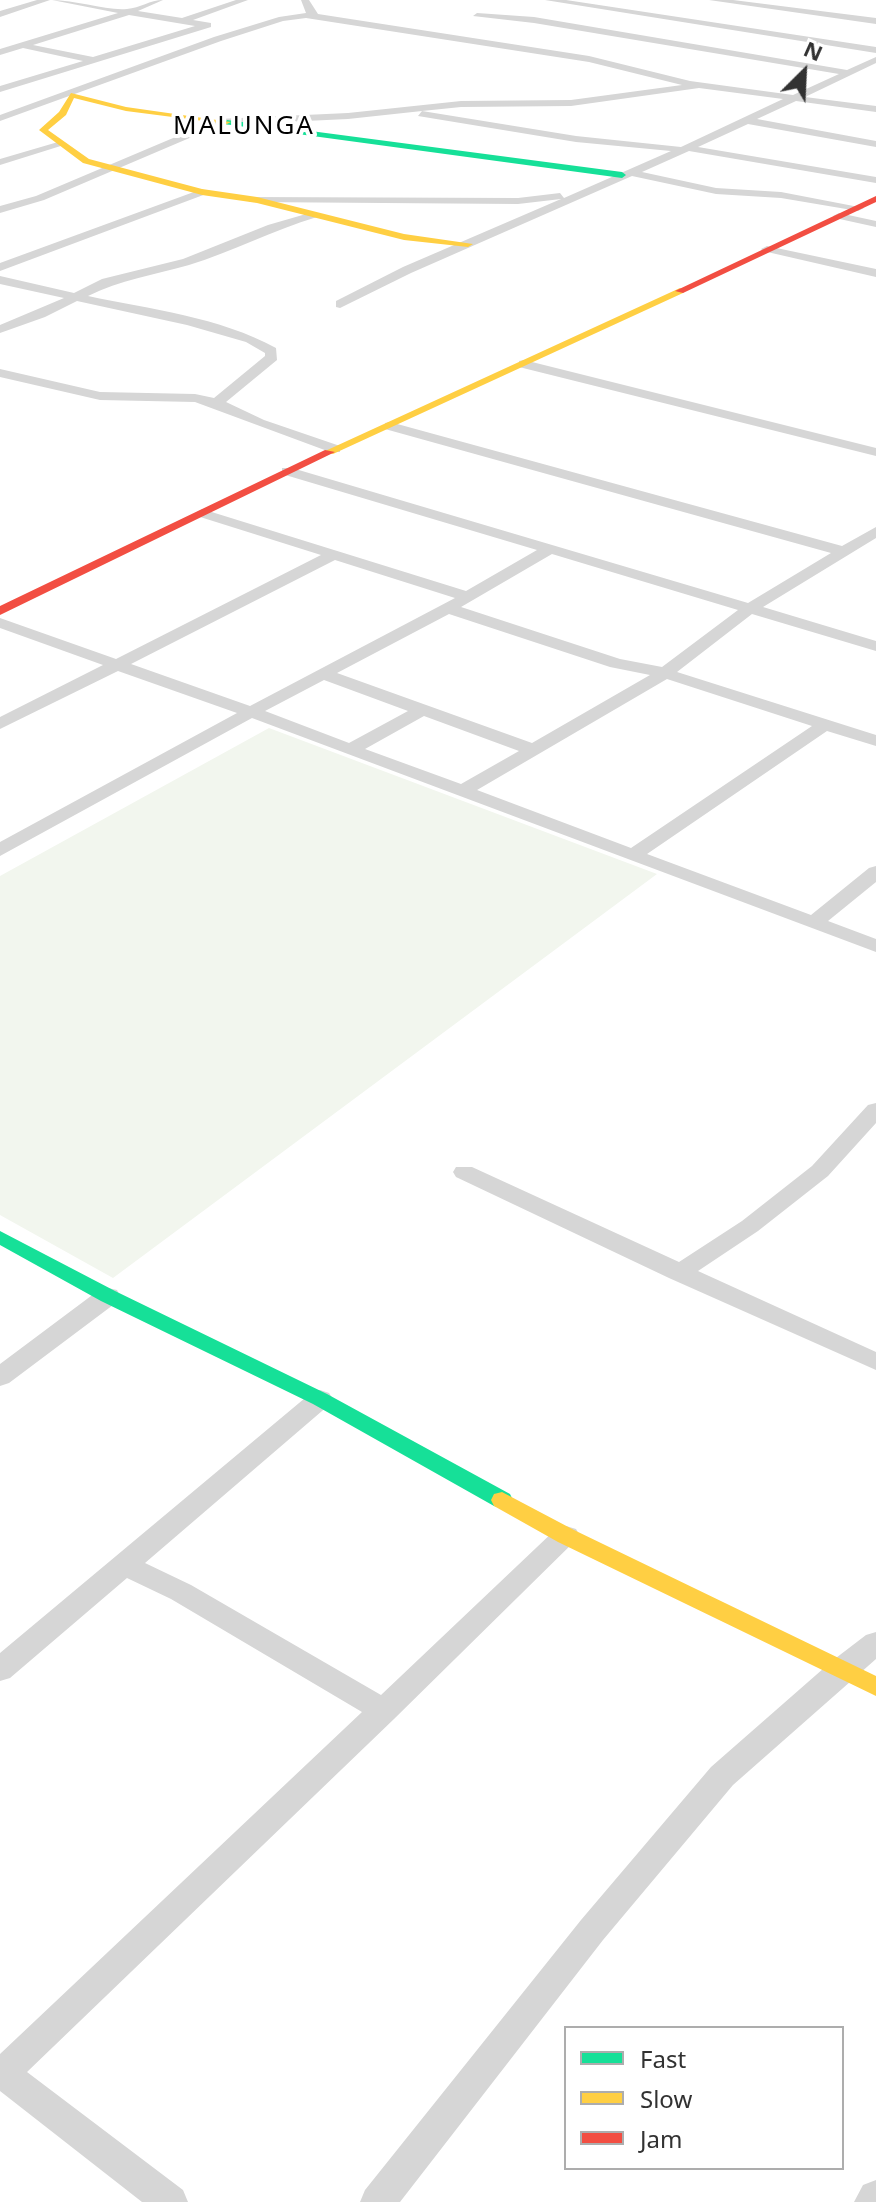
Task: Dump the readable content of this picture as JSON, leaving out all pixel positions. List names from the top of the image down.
{
  "districts": ["MALUNGA"],
  "legend": ["Fast", "Slow", "Jam"],
  "north": "top right"
}
